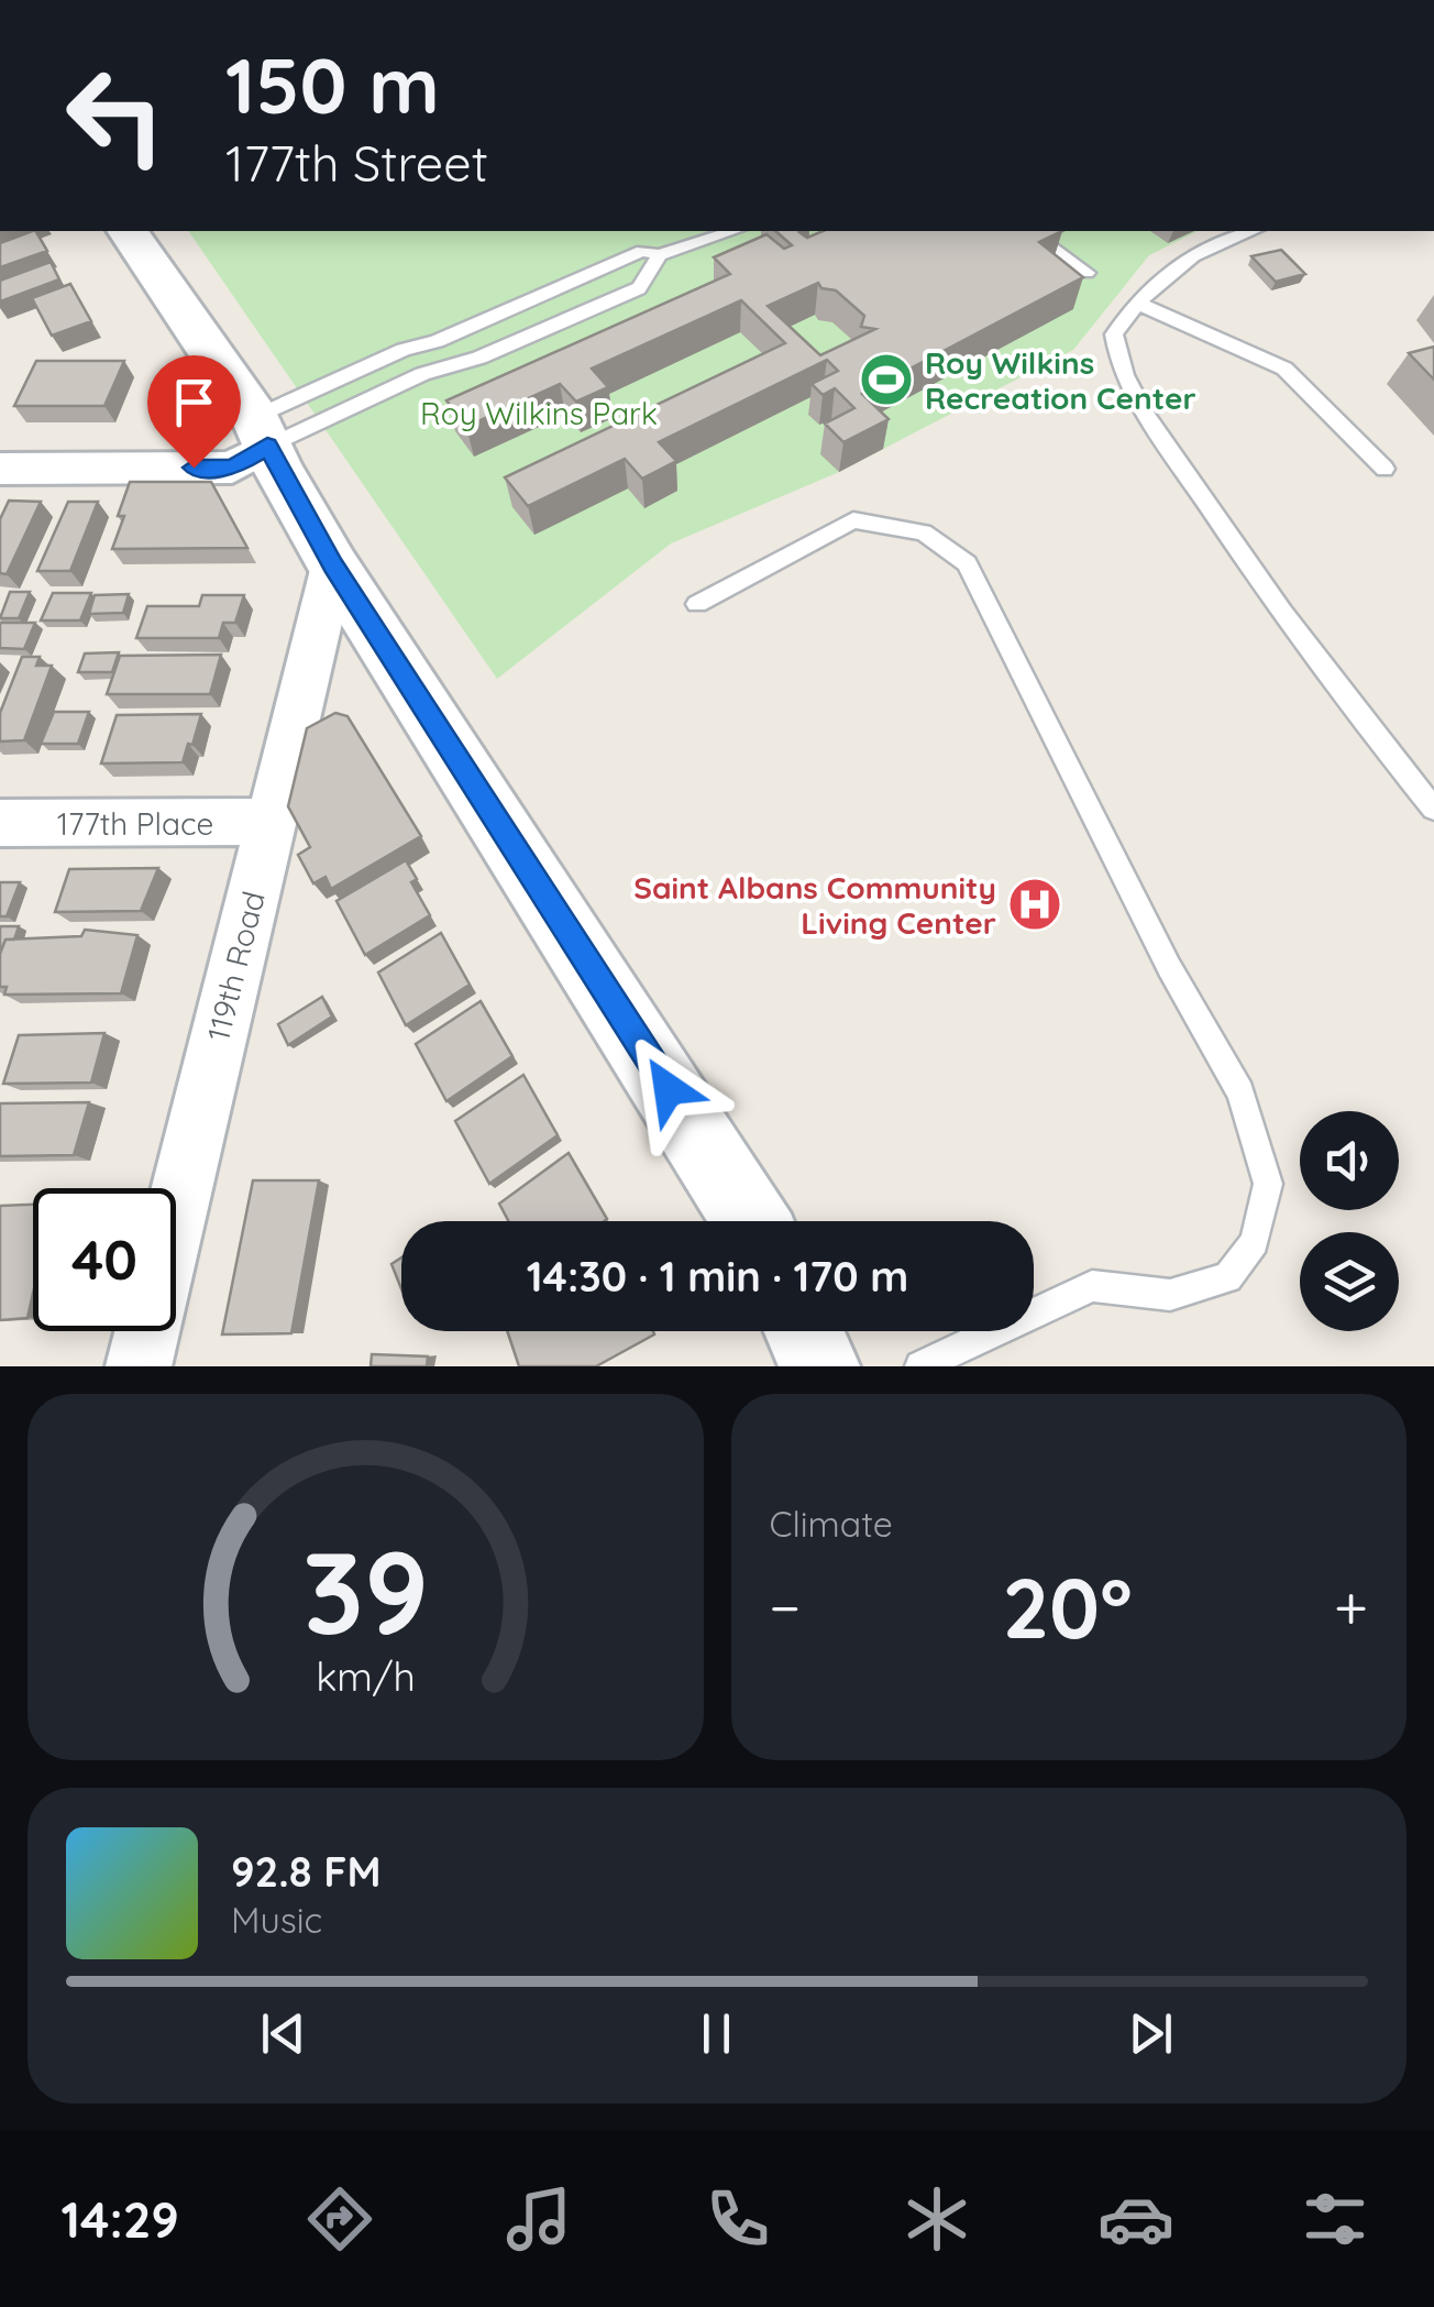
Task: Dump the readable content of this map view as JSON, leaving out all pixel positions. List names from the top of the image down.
{
  "streets": {
    "street": ["177th Place", "119th Road"]
  },
  "crossings": [
    ["177th Place", "119th Road"]
  ],
  "parks": ["Roy Wilkins Park"],
  "places": {
    "sports": ["Roy Wilkins Recreation Center"],
    "hospital": ["Saint Albans Community Living Center"]
  },
  "page": {
    "turn": ["150 m", "177th Street"],
    "limit": "40",
    "trip": "14:30 · 1 min · 170 m",
    "tile": "Climate",
    "heat": ["−", "20°", "+"],
    "song": ["92.8 FM", "Music"],
    "tabs": "14:29",
    "gauge": ["39", "km/h"]
  }
}
